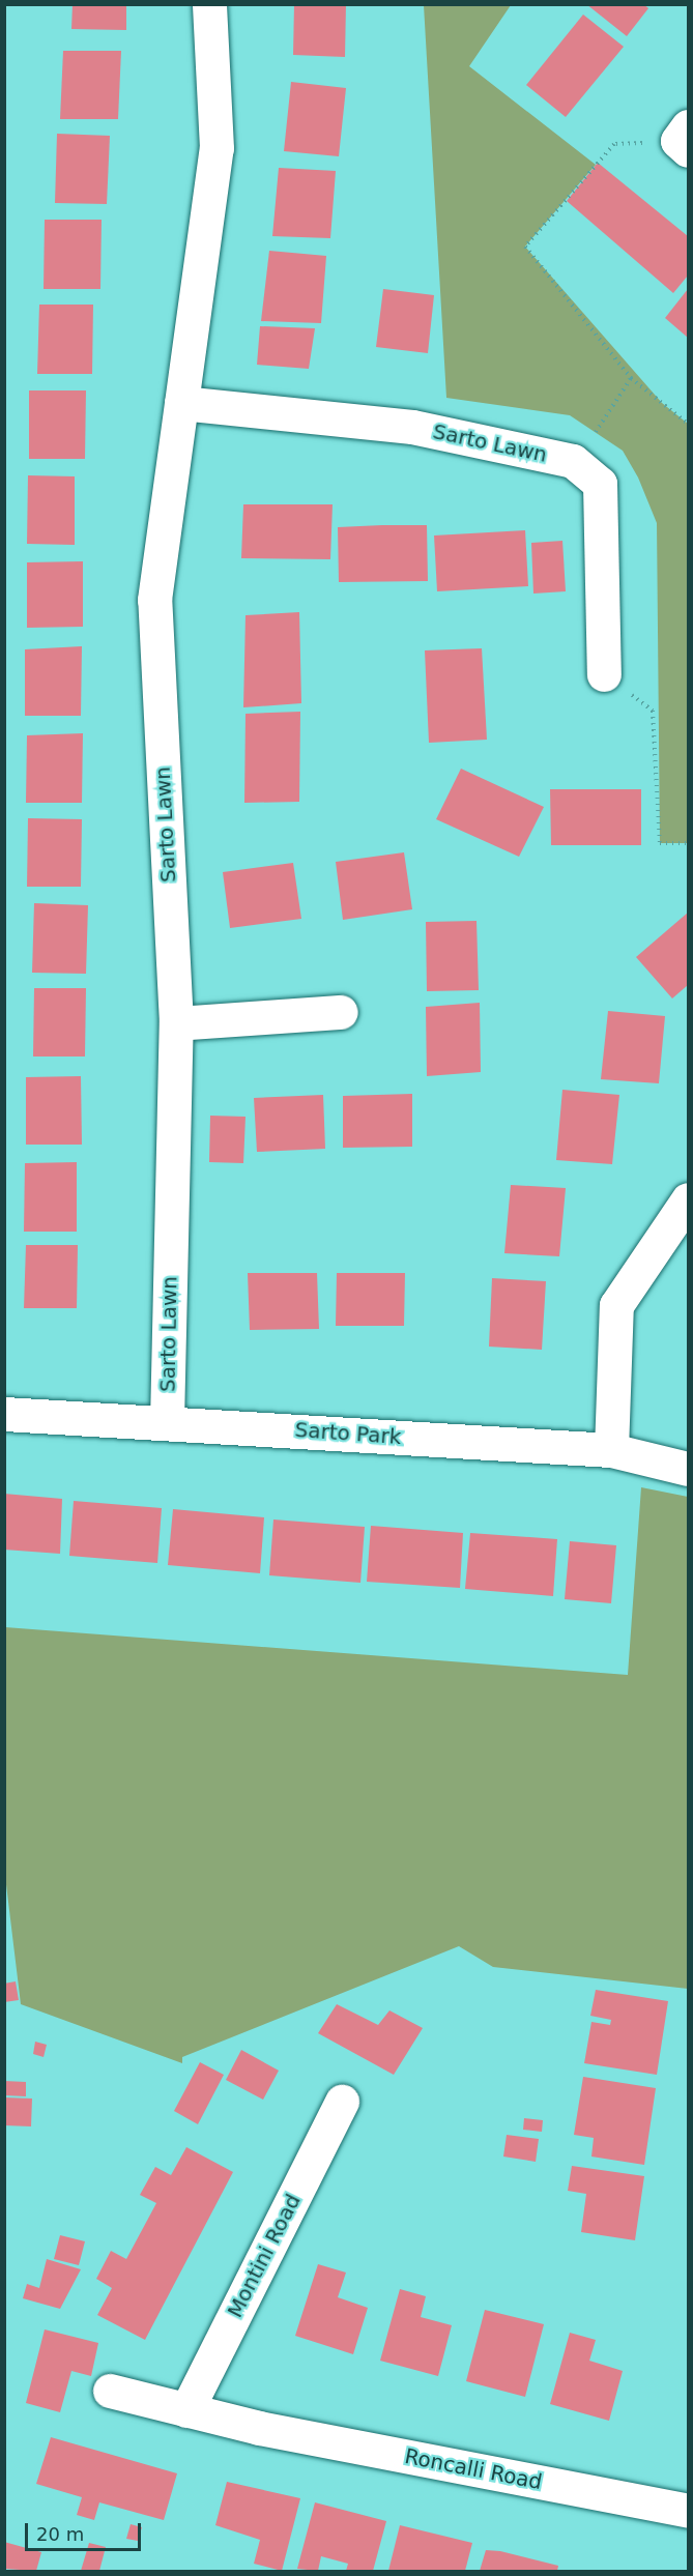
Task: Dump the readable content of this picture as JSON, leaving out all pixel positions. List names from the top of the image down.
{
  "streets": {
    "street": [
      "Sarto Lawn",
      "Sarto Park",
      "Montini Road",
      "Roncalli Road"
    ]
  },
  "crossings": [
    ["Sarto Lawn", "Sarto Park"],
    ["Montini Road", "Roncalli Road"]
  ],
  "scale_bar": "20 m"
}
